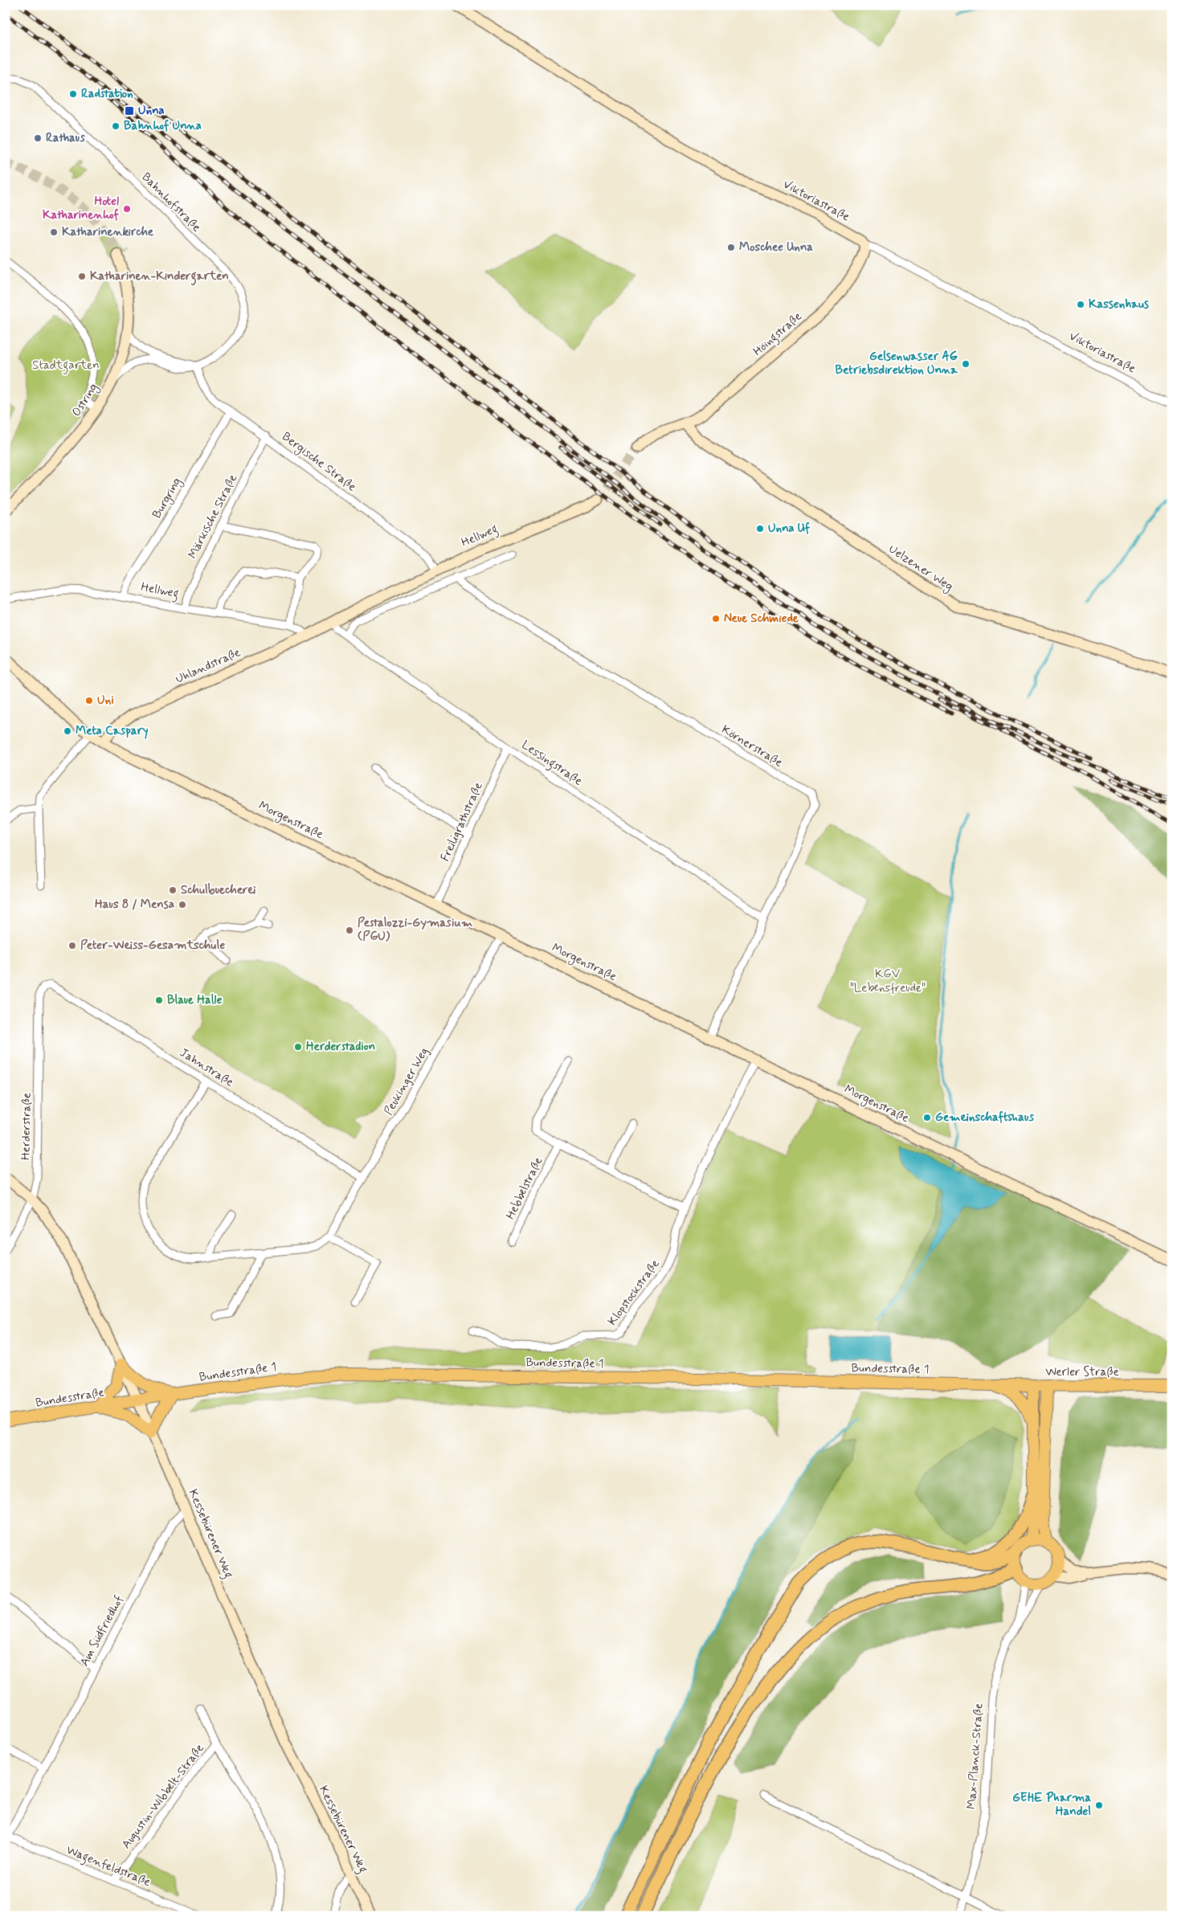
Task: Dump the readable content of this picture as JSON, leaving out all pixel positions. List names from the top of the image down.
{
  "streets": {
    "main road": [
      "Viktoriastraße",
      "Höingstraße",
      "Ostring",
      "Hellweg",
      "Uelzener Weg",
      "Uhlandstraße",
      "Morgenstraße",
      "Bundesstraße 1",
      "Werler Straße",
      "Bundesstraße",
      "Kessebürener Weg"
    ],
    "street": [
      "Bahnhofstraße",
      "Bergische Straße",
      "Burgring",
      "Märkische Straße",
      "Körnerstraße",
      "Lessingstraße",
      "Freiligrathstraße",
      "Jahnstraße",
      "Peukinger Weg",
      "Herderstraße",
      "Hebbelstraße",
      "Klopstockstraße",
      "Am Südfriedhof",
      "Max-Planck-Straße",
      "Augustin-Wibbelt-Straße",
      "Wagenfeldstraße"
    ]
  },
  "crossings": [
    ["Viktoriastraße", "Höingstraße"],
    ["Bahnhofstraße", "Ostring"],
    ["Bahnhofstraße", "Bergische Straße"],
    ["Höingstraße", "Uelzener Weg"],
    ["Bergische Straße", "Burgring"],
    ["Bergische Straße", "Märkische Straße"],
    ["Bergische Straße", "Hellweg"],
    ["Burgring", "Hellweg"],
    ["Märkische Straße", "Hellweg"],
    ["Hellweg", "Uhlandstraße"],
    ["Hellweg", "Lessingstraße"],
    ["Uhlandstraße", "Lessingstraße"],
    ["Uhlandstraße", "Morgenstraße"],
    ["Körnerstraße", "Lessingstraße"],
    ["Körnerstraße", "Morgenstraße"],
    ["Lessingstraße", "Freiligrathstraße"],
    ["Morgenstraße", "Freiligrathstraße"],
    ["Morgenstraße", "Peukinger Weg"],
    ["Morgenstraße", "Klopstockstraße"],
    ["Jahnstraße", "Peukinger Weg"],
    ["Jahnstraße", "Herderstraße"],
    ["Herderstraße", "Kessebürener Weg"],
    ["Bundesstraße 1", "Werler Straße"],
    ["Bundesstraße 1", "Bundesstraße"],
    ["Bundesstraße 1", "Kessebürener Weg"],
    ["Bundesstraße", "Kessebürener Weg"],
    ["Kessebürener Weg", "Am Südfriedhof"],
    ["Am Südfriedhof", "Wagenfeldstraße"],
    ["Augustin-Wibbelt-Straße", "Wagenfeldstraße"]
  ],
  "parks": ["Stadtgarten", "KGV \"Lebensfreude\""],
  "places": {
    "other": [
      "Radstation",
      "Bahnhof Unna",
      "Rathaus",
      "Hotel Katharinenhof",
      "Katharinenkirche",
      "Moschee Unna",
      "Katharinen-Kindergarten",
      "Kassenhaus",
      "Gelsenwasser AG Betriebsdirektion Unna",
      "Unna Uf",
      "Neue Schmiede",
      "Uni",
      "Meta Caspary",
      "Schulbuecherei",
      "Haus 8 / Mensa",
      "Pestalozzi-Gymasium (PGU)",
      "Peter-Weiss-Gesamtschule",
      "Blaue Halle",
      "Herderstadion",
      "Gemeinschaftshaus",
      "GEHE Pharma Handel"
    ],
    "transit": ["Unna"]
  }
}
